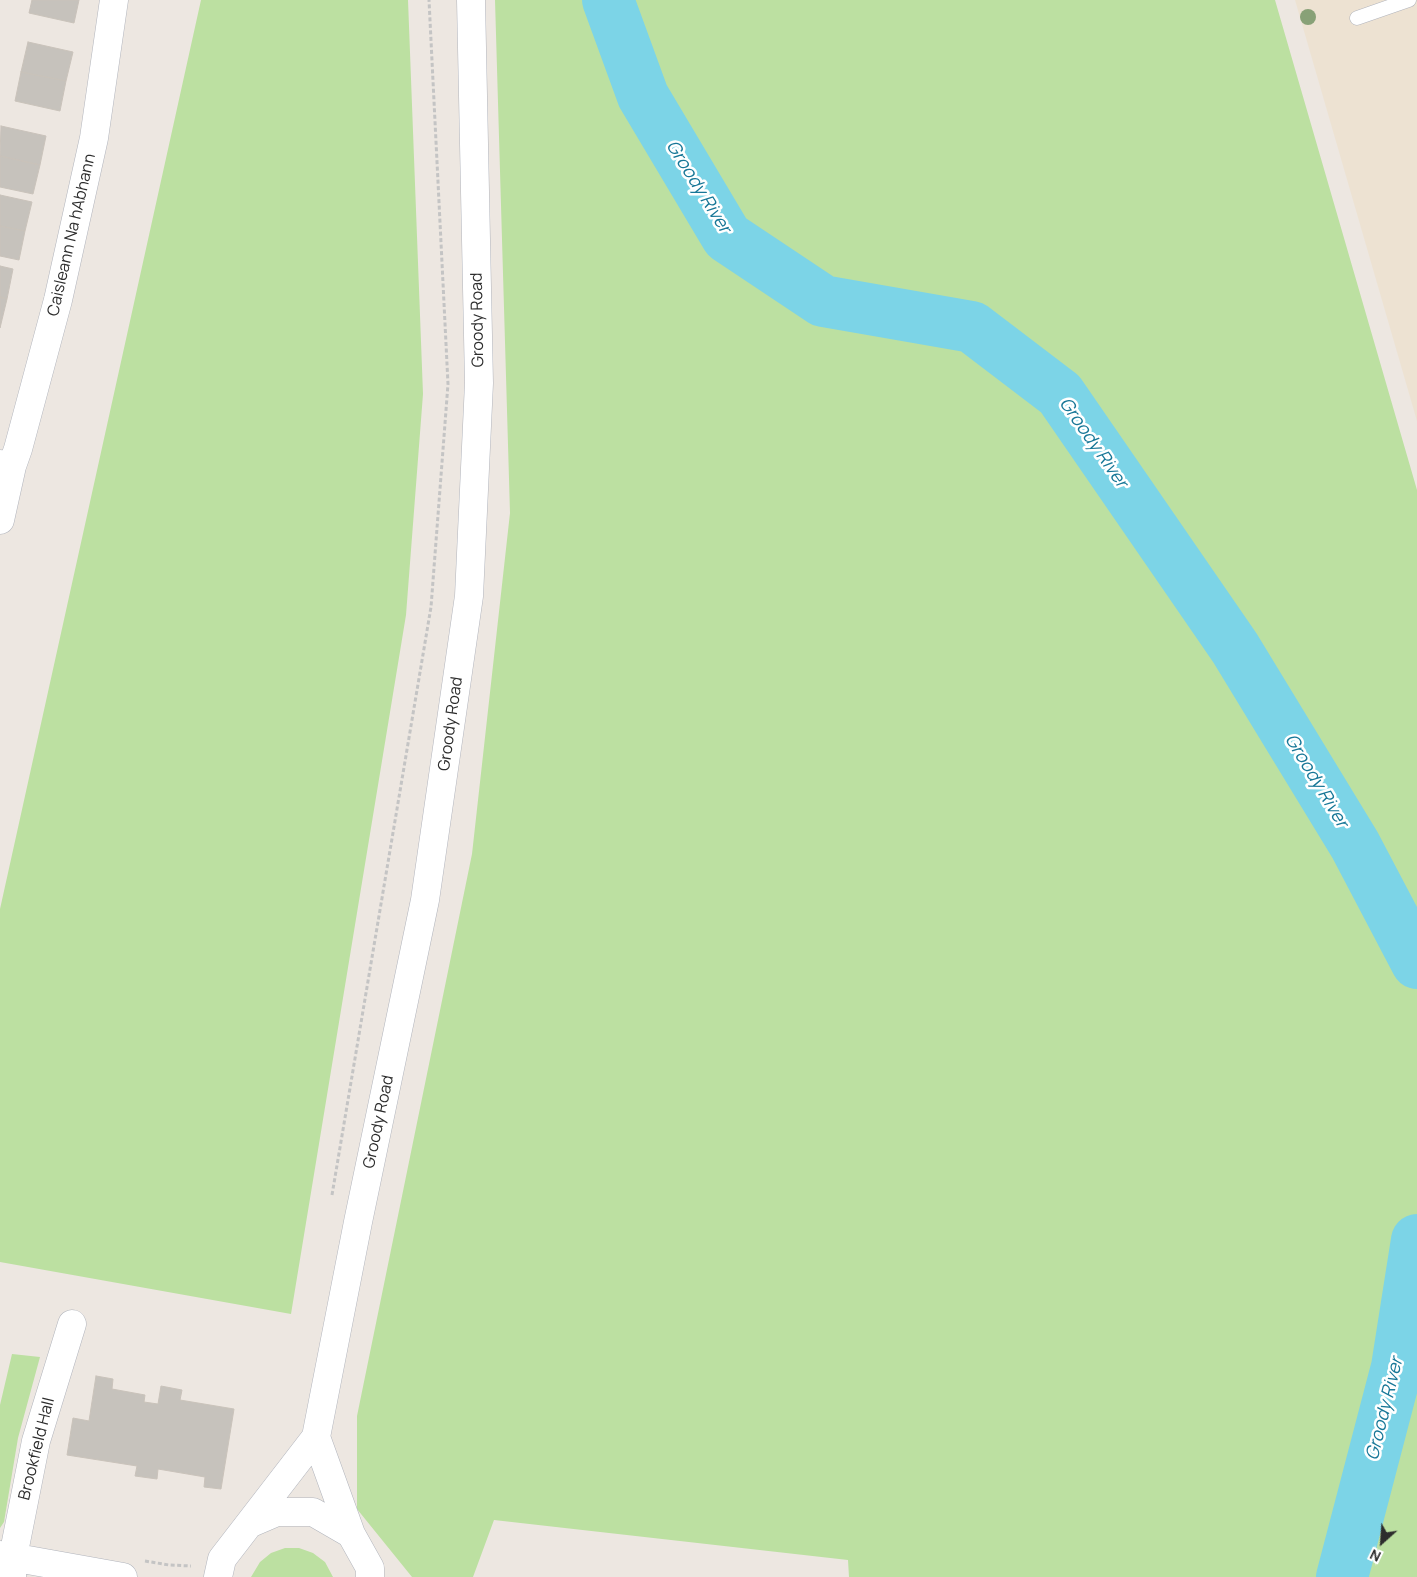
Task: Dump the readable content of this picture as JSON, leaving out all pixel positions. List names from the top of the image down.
{
  "streets": {
    "street": ["Caisleann Na hAbhann", "Groody Road", "Brookfield Hall"]
  },
  "water": ["Groody River"],
  "north": "bottom left"
}
